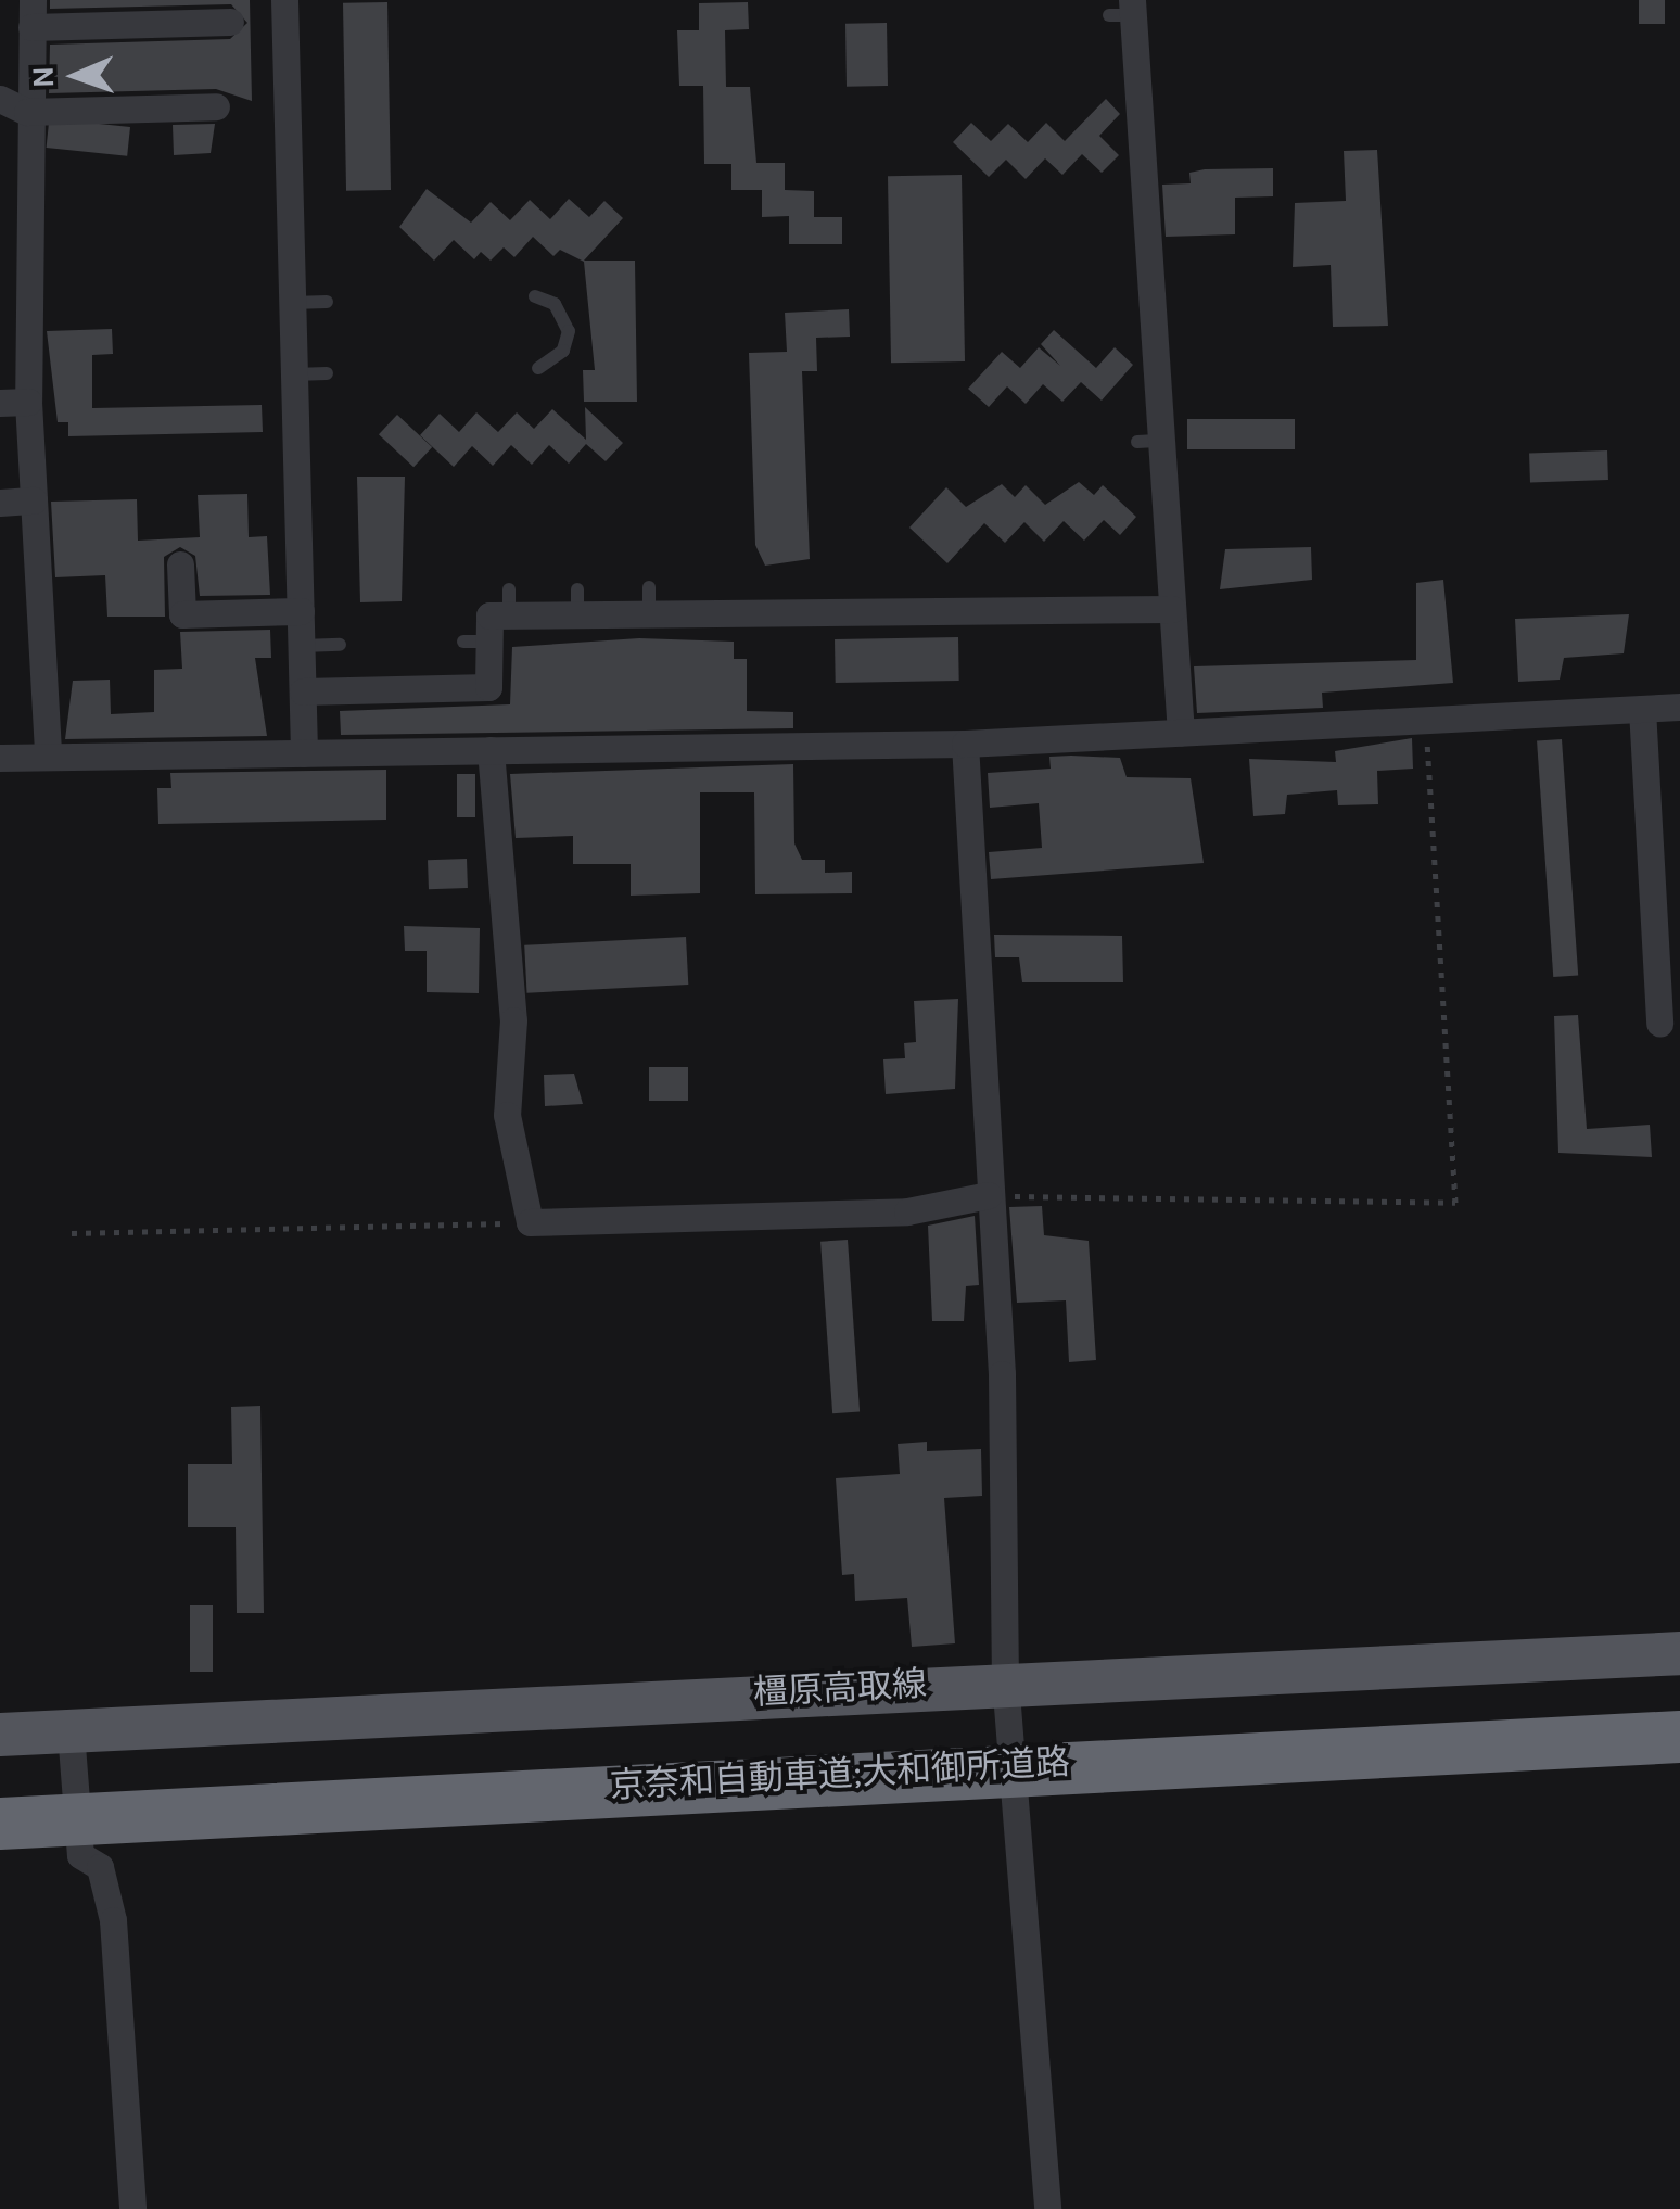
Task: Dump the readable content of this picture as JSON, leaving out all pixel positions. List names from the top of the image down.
{
  "streets": {
    "highway": ["京奈和自動車道;大和御所道路"],
    "main road": ["橿原高取線"]
  },
  "north": "left"
}
